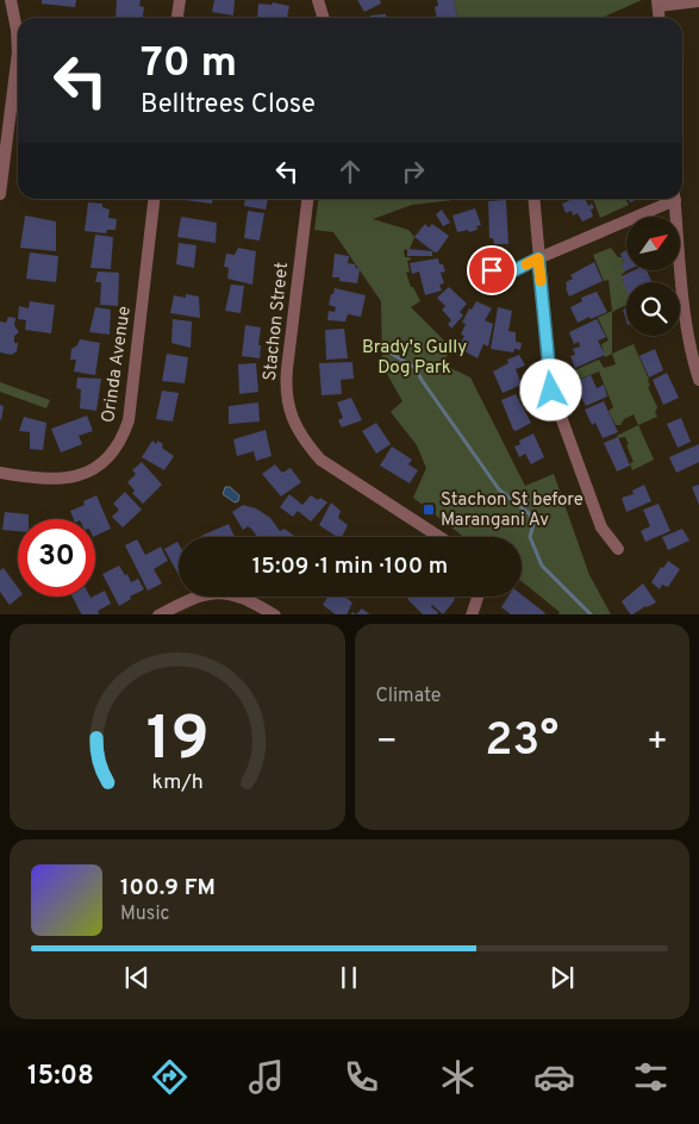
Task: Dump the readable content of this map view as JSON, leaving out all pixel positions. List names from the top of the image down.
{
  "streets": {
    "street": ["Stachon Street", "Orinda Avenue"]
  },
  "parks": ["Brady's Gully Dog Park"],
  "places": {
    "transit": ["Stachon St before Marangani Av"]
  },
  "north": "top right",
  "page": {
    "turn": ["70 m", "Belltrees Close"],
    "limit": "30",
    "trip": "15:09 · 1 min · 100 m",
    "tile": "Climate",
    "heat": ["−", "23°", "+"],
    "song": ["100.9 FM", "Music"],
    "tabs": "15:08",
    "gauge": ["19", "km/h"]
  }
}
